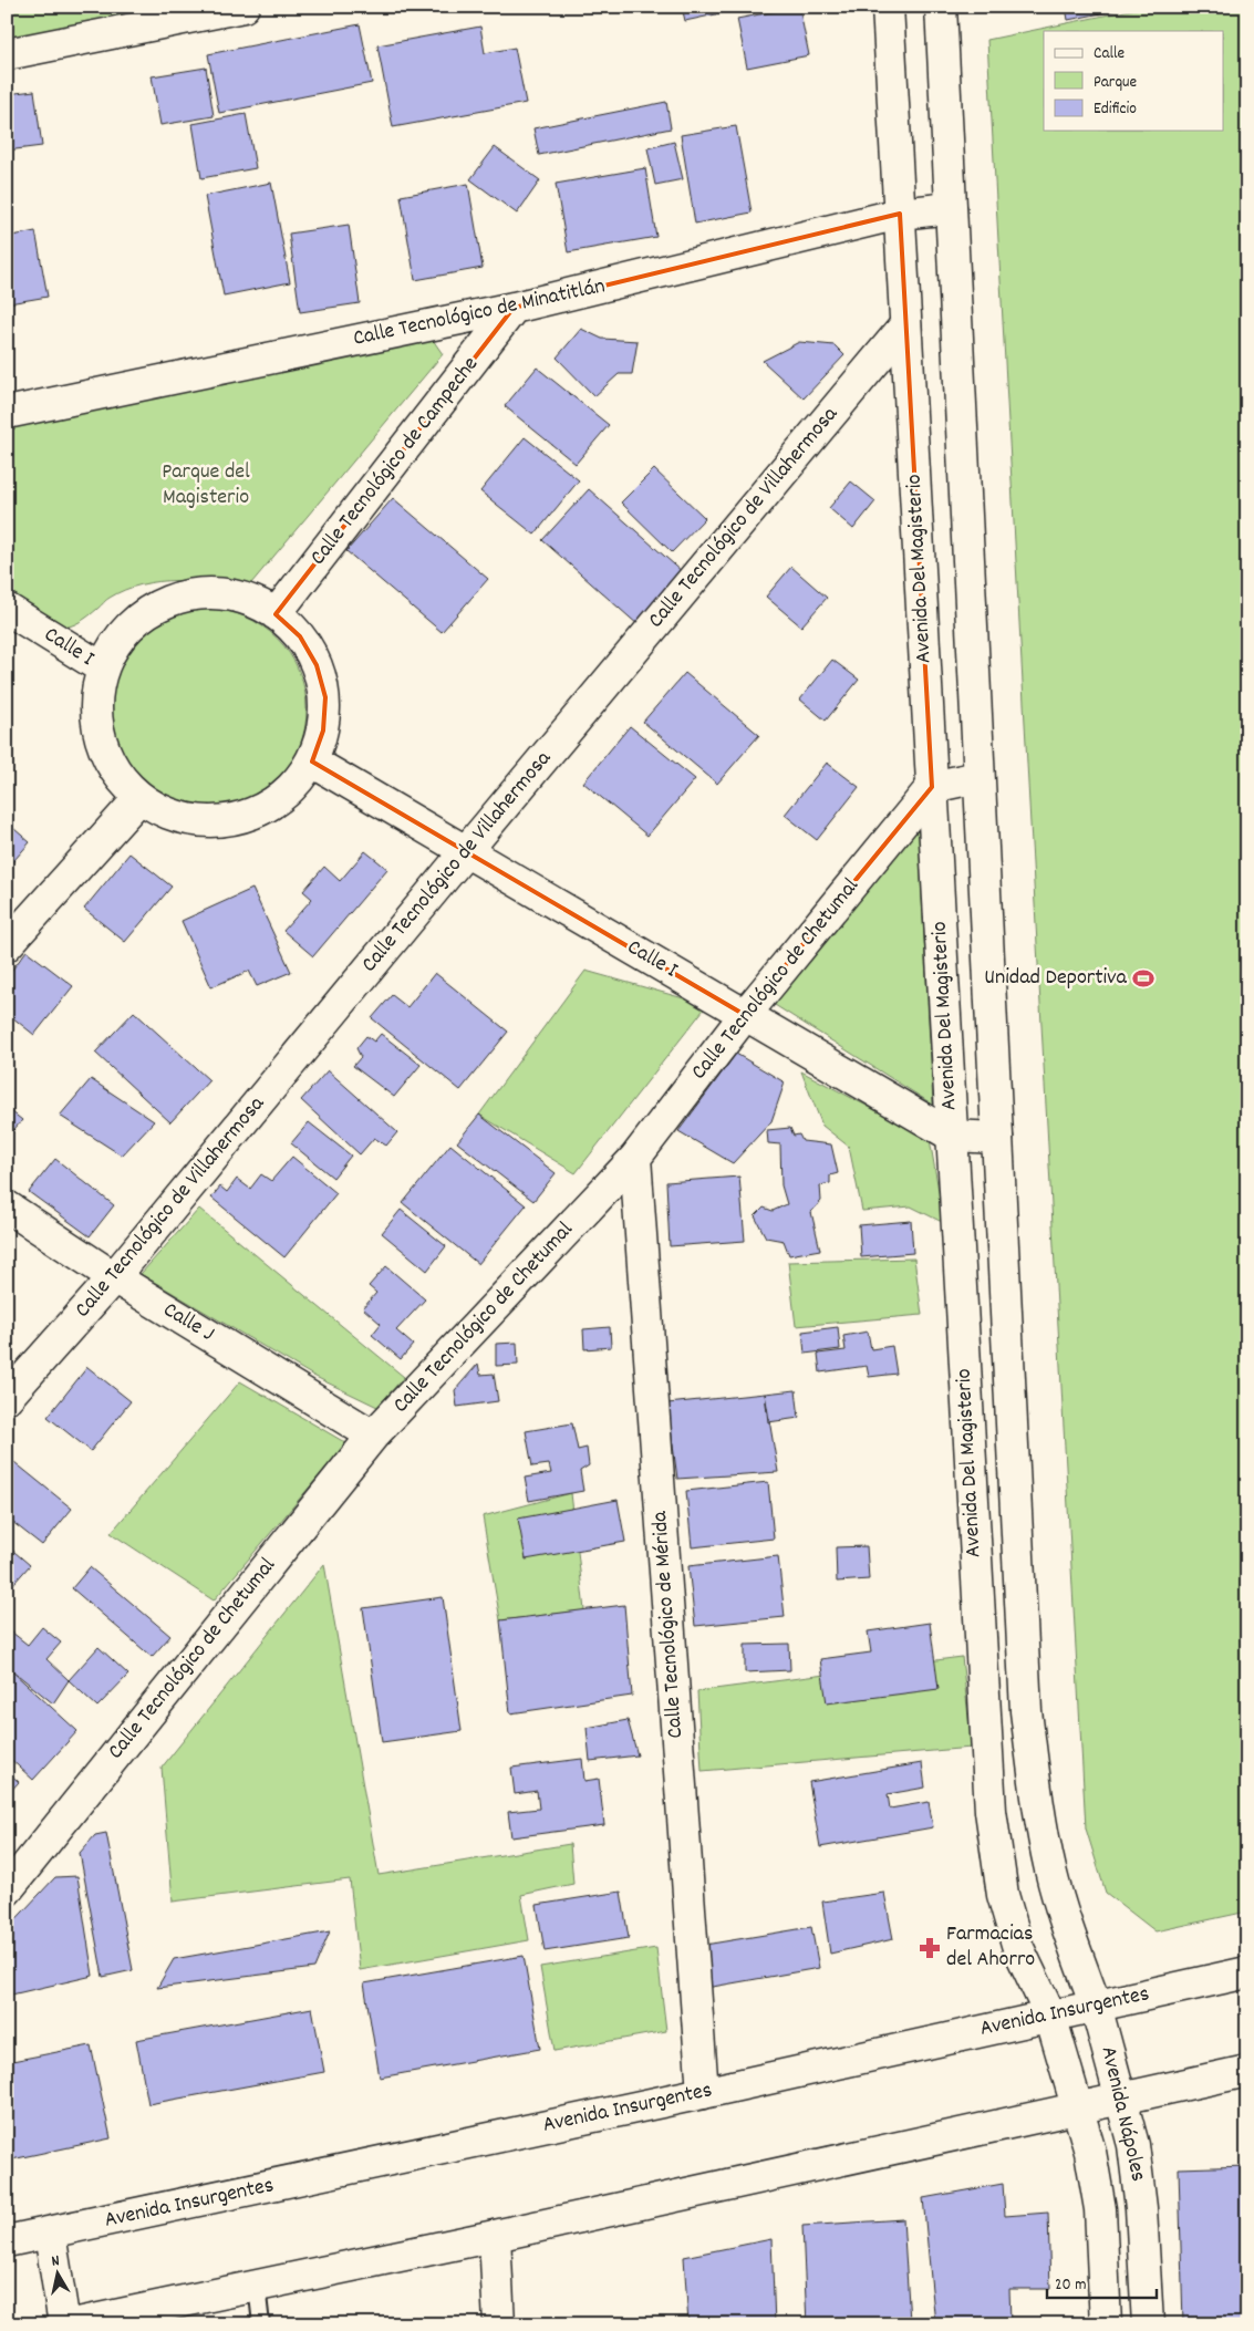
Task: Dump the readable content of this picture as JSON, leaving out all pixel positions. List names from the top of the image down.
{
  "streets": {
    "street": [
      "Calle Tecnológico de Minatitlán",
      "Calle Tecnológico de Campeche",
      "Calle Tecnológico de Villahermosa",
      "Avenida Del Magisterio",
      "Calle I",
      "Calle Tecnológico de Chetumal",
      "Calle J",
      "Calle Tecnológico de Mérida",
      "Avenida Insurgentes",
      "Avenida Nápoles"
    ]
  },
  "crossings": [
    ["Calle Tecnológico de Minatitlán", "Calle Tecnológico de Campeche"],
    ["Calle Tecnológico de Minatitlán", "Avenida Del Magisterio"],
    ["Calle Tecnológico de Villahermosa", "Avenida Del Magisterio"],
    ["Calle Tecnológico de Villahermosa", "Calle I"],
    ["Calle Tecnológico de Villahermosa", "Calle J"],
    ["Avenida Del Magisterio", "Calle I"],
    ["Avenida Del Magisterio", "Calle Tecnológico de Chetumal"],
    ["Avenida Del Magisterio", "Avenida Insurgentes"],
    ["Avenida Del Magisterio", "Avenida Nápoles"],
    ["Calle I", "Calle Tecnológico de Chetumal"],
    ["Calle Tecnológico de Chetumal", "Calle J"],
    ["Calle Tecnológico de Chetumal", "Calle Tecnológico de Mérida"],
    ["Calle Tecnológico de Mérida", "Avenida Insurgentes"],
    ["Avenida Insurgentes", "Avenida Nápoles"]
  ],
  "parks": ["Parque del Magisterio"],
  "places": {
    "sports": ["Unidad Deportiva"],
    "pharmacy": ["Farmacias del Ahorro"]
  },
  "legend": ["Calle", "Parque", "Edificio"],
  "scale_bar": "20 m",
  "north": "top"
}
